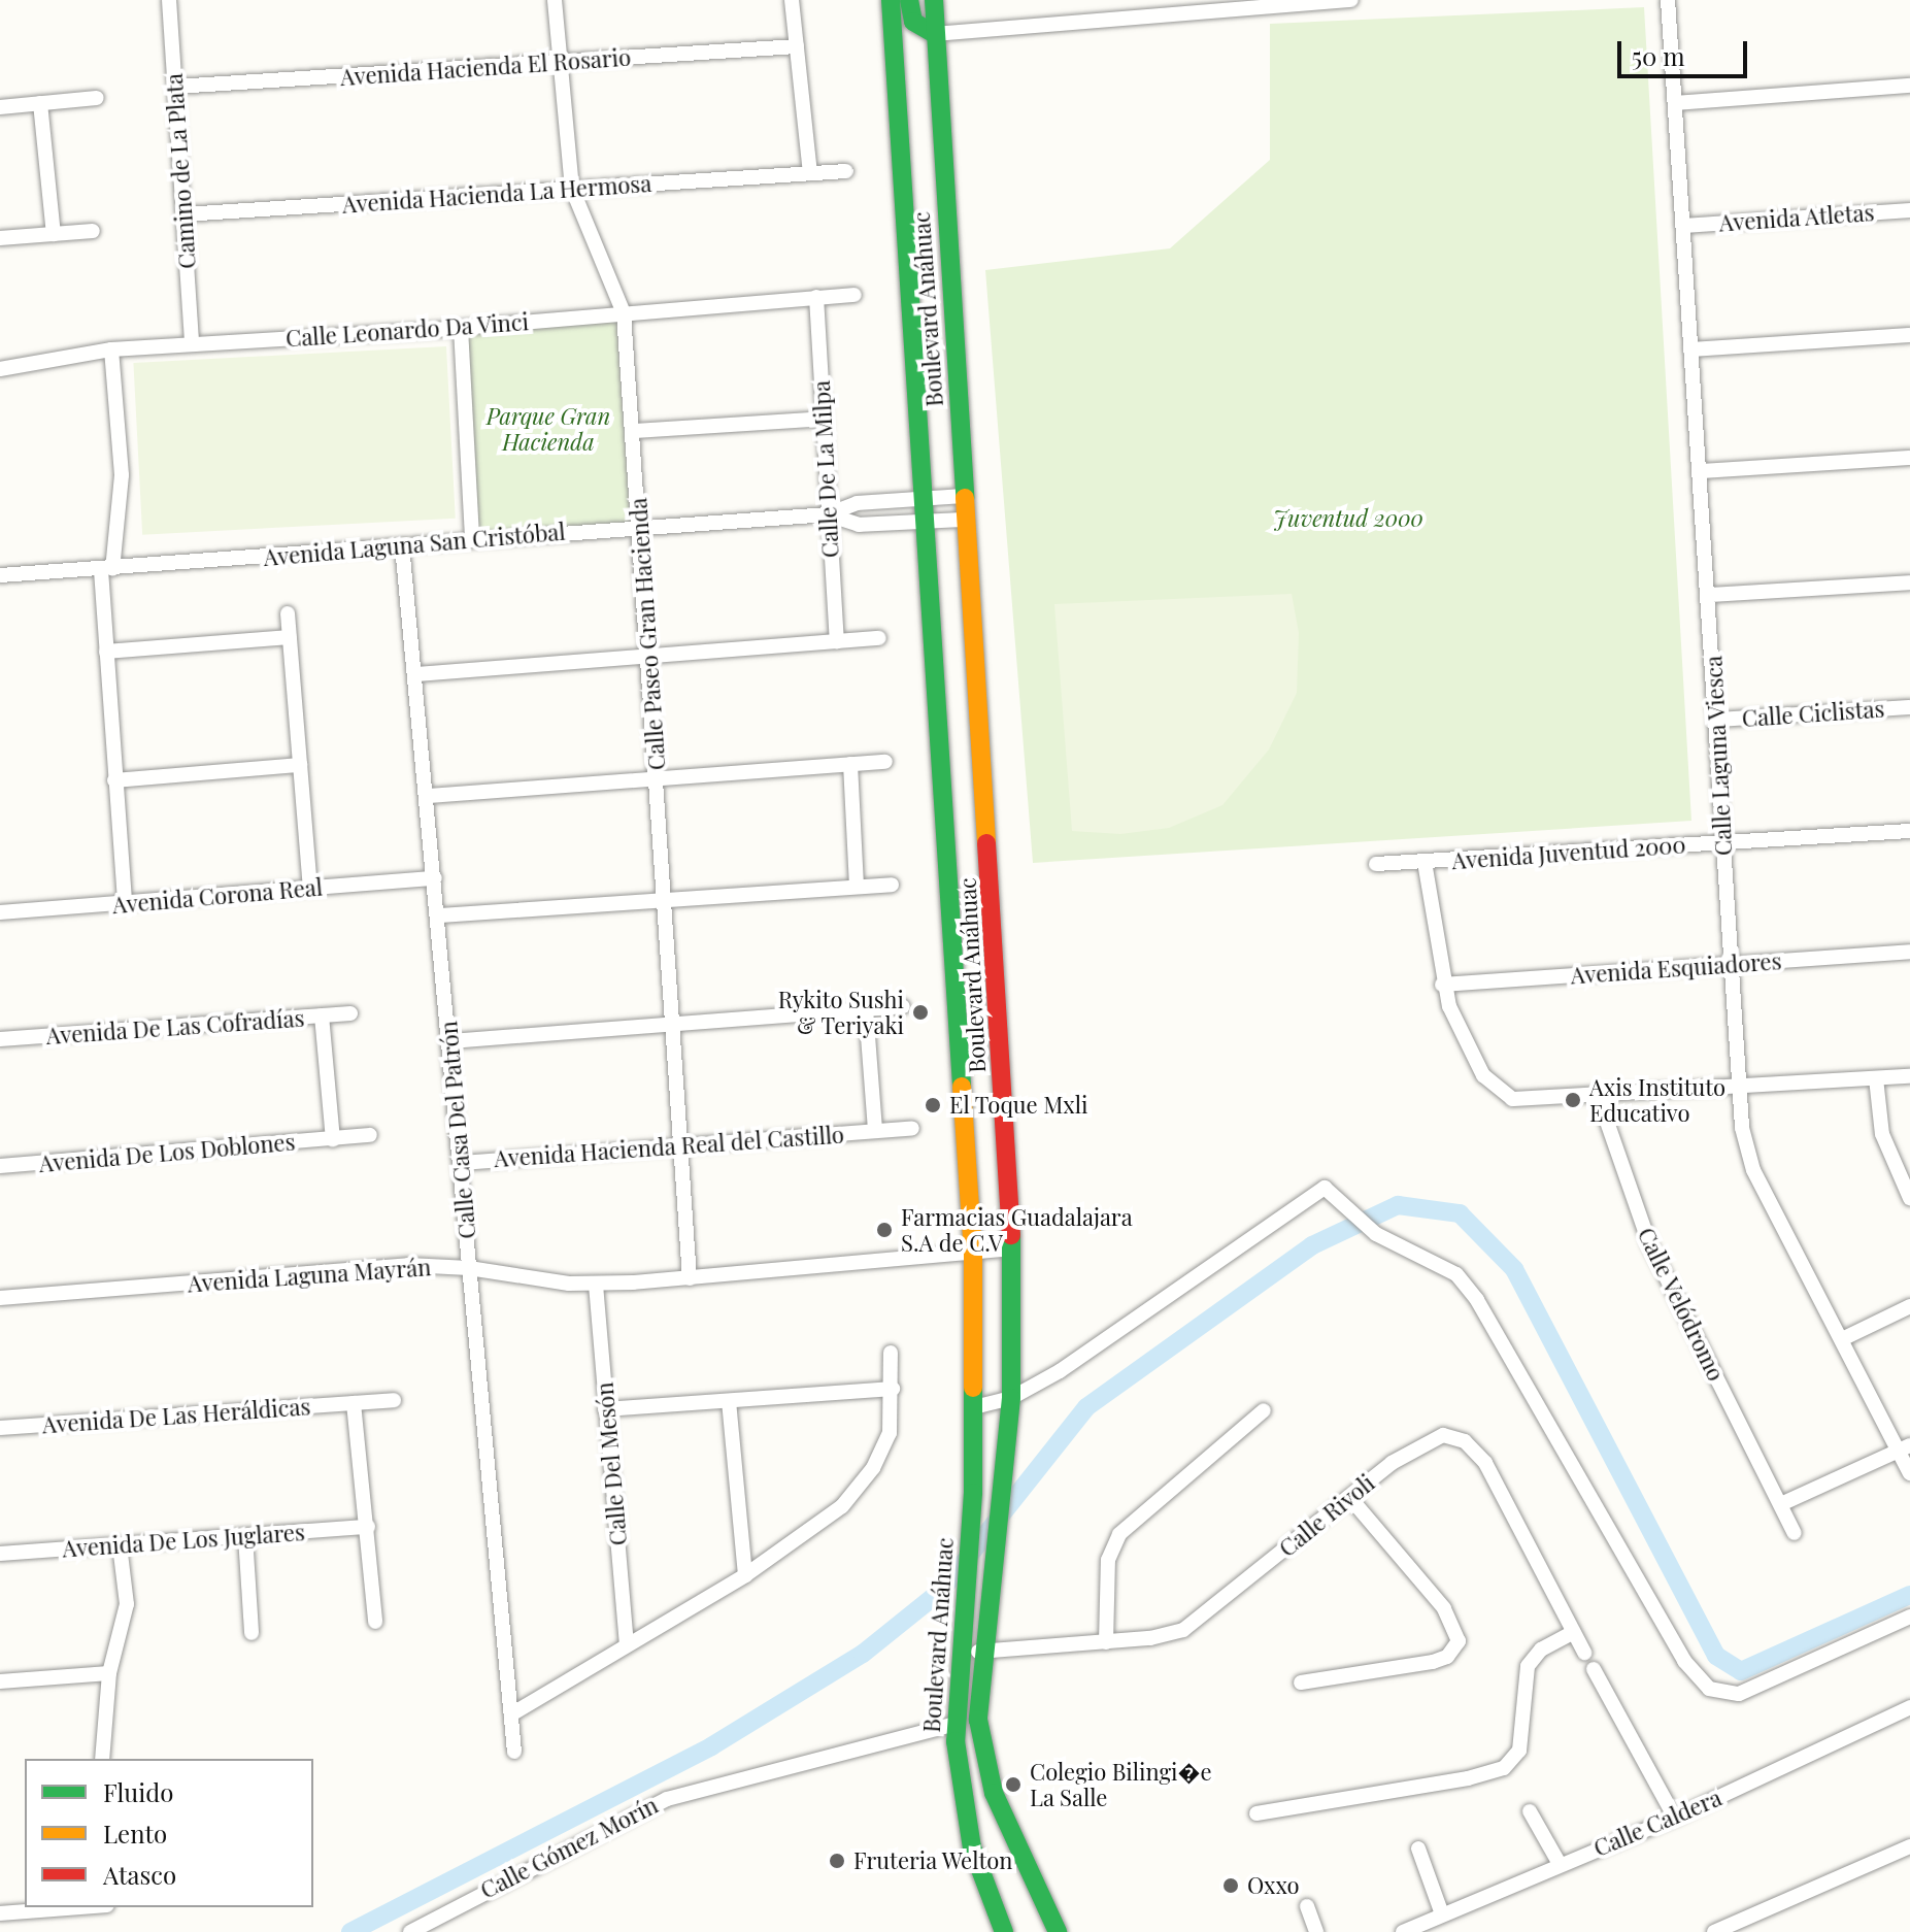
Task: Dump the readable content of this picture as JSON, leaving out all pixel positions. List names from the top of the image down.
{
  "streets": {
    "main road": ["Boulevard Anáhuac"],
    "street": [
      "Avenida Hacienda El Rosario",
      "Camino de La Plata",
      "Avenida Hacienda La Hermosa",
      "Avenida Atletas",
      "Calle Leonardo Da Vinci",
      "Calle De La Milpa",
      "Avenida Laguna San Cristóbal",
      "Calle Paseo Gran Hacienda",
      "Calle Ciclistas",
      "Calle Laguna Viesca",
      "Avenida Juventud 2000",
      "Avenida Corona Real",
      "Avenida Esquiadores",
      "Avenida De Las Cofradías",
      "Calle Casa Del Patrón",
      "Avenida Hacienda Real del Castillo",
      "Avenida De Los Doblones",
      "Avenida Laguna Mayrán",
      "Calle Velódromo",
      "Avenida De Las Heráldicas",
      "Calle Del Mesón",
      "Calle Rivoli",
      "Avenida De Los Juglares",
      "Calle Caldera",
      "Calle Gómez Morín"
    ]
  },
  "crossings": [
    ["Avenida Hacienda El Rosario", "Camino de La Plata"],
    ["Avenida Hacienda El Rosario", "Calle Paseo Gran Hacienda"],
    ["Camino de La Plata", "Avenida Hacienda La Hermosa"],
    ["Camino de La Plata", "Calle Leonardo Da Vinci"],
    ["Avenida Hacienda La Hermosa", "Calle Paseo Gran Hacienda"],
    ["Avenida Atletas", "Calle Laguna Viesca"],
    ["Boulevard Anáhuac", "Avenida Laguna San Cristóbal"],
    ["Boulevard Anáhuac", "Avenida Laguna Mayrán"],
    ["Boulevard Anáhuac", "Calle Rivoli"],
    ["Boulevard Anáhuac", "Calle Gómez Morín"],
    ["Calle Leonardo Da Vinci", "Calle De La Milpa"],
    ["Calle Leonardo Da Vinci", "Calle Paseo Gran Hacienda"],
    ["Calle De La Milpa", "Avenida Laguna San Cristóbal"],
    ["Avenida Laguna San Cristóbal", "Calle Paseo Gran Hacienda"],
    ["Avenida Laguna San Cristóbal", "Calle Casa Del Patrón"],
    ["Calle Paseo Gran Hacienda", "Avenida Hacienda Real del Castillo"],
    ["Calle Paseo Gran Hacienda", "Avenida Laguna Mayrán"],
    ["Calle Ciclistas", "Calle Laguna Viesca"],
    ["Calle Laguna Viesca", "Avenida Juventud 2000"],
    ["Calle Laguna Viesca", "Avenida Esquiadores"],
    ["Avenida Corona Real", "Calle Casa Del Patrón"],
    ["Calle Casa Del Patrón", "Avenida Hacienda Real del Castillo"],
    ["Calle Casa Del Patrón", "Avenida Laguna Mayrán"],
    ["Avenida Laguna Mayrán", "Calle Del Mesón"]
  ],
  "parks": ["Parque Gran Hacienda", "Juventud 2000"],
  "places": [
    "Rykito Sushi & Teriyaki",
    "Axis Instituto Educativo",
    "El Toque Mxli",
    "Farmacias Guadalajara S.A de C.V",
    "Colegio Bilingi�e La Salle",
    "Fruteria Welton",
    "Oxxo"
  ],
  "legend": ["Fluido", "Lento", "Atasco"],
  "scale_bar": "50 m"
}
